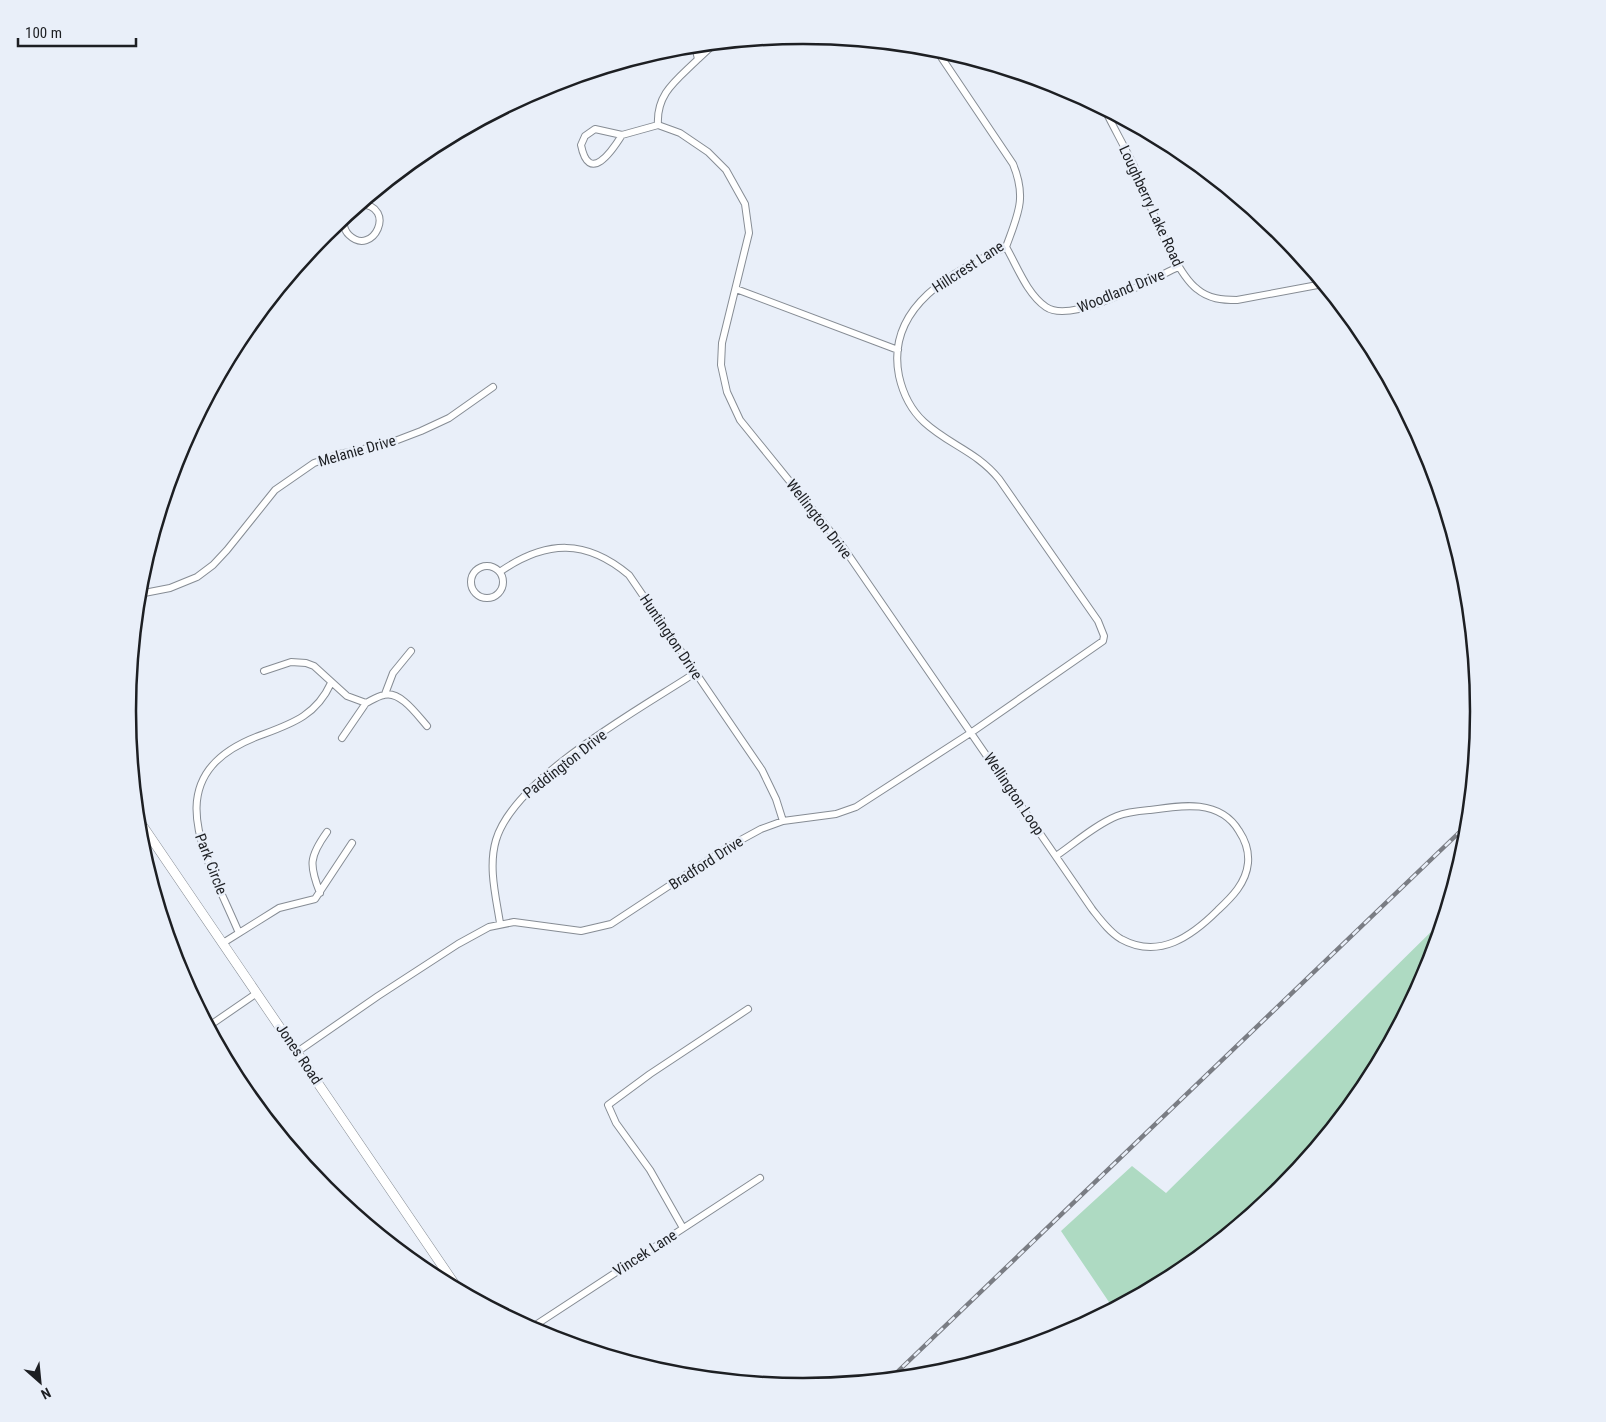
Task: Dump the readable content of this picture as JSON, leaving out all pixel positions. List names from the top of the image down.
{
  "streets": {
    "street": [
      "Loughberry Lake Road",
      "Hillcrest Lane",
      "Woodland Drive",
      "Melanie Drive",
      "Wellington Drive",
      "Huntington Drive",
      "Paddington Drive",
      "Wellington Loop",
      "Bradford Drive",
      "Park Circle",
      "Jones Road",
      "Vincek Lane"
    ]
  },
  "crossings": [
    ["Loughberry Lake Road", "Woodland Drive"],
    ["Hillcrest Lane", "Woodland Drive"],
    ["Hillcrest Lane", "Bradford Drive"],
    ["Wellington Drive", "Wellington Loop"],
    ["Wellington Drive", "Bradford Drive"],
    ["Huntington Drive", "Paddington Drive"],
    ["Huntington Drive", "Bradford Drive"],
    ["Paddington Drive", "Bradford Drive"],
    ["Wellington Loop", "Bradford Drive"],
    ["Bradford Drive", "Jones Road"]
  ],
  "scale_bar": "100 m",
  "north": "bottom right"
}
